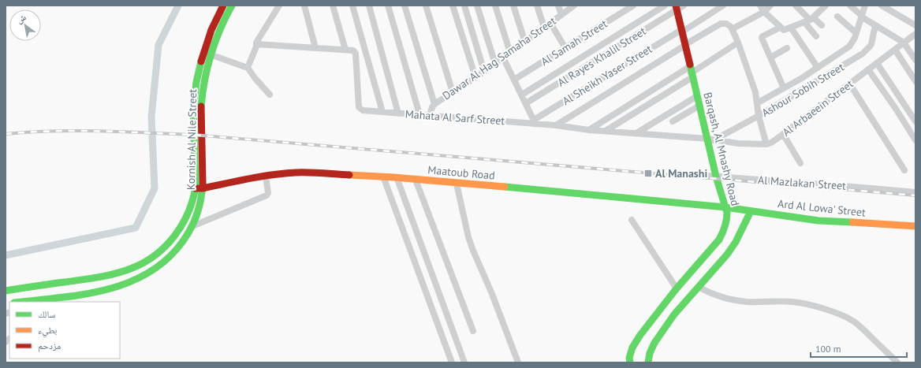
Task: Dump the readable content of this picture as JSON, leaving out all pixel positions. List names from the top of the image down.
{
  "streets": {
    "street": [
      "Al Samah Street",
      "Al Rayes Khalil Street",
      "Dawar Al Hag Samaha Street",
      "Al Sheikh Yaser Street",
      "Ashour Sobih Street",
      "Al Arbaeein Street",
      "Mahata Al Sarf Street",
      "Kornish Al Nile Street",
      "Barqash, Al Mnashy Road",
      "Maatoub Road",
      "Al Mazlakan Street",
      "Ard Al Lowa' Street"
    ]
  },
  "crossings": [
    ["Al Rayes Khalil Street", "Barqash, Al Mnashy Road"],
    ["Dawar Al Hag Samaha Street", "Mahata Al Sarf Street"],
    ["Al Sheikh Yaser Street", "Mahata Al Sarf Street"],
    ["Al Sheikh Yaser Street", "Barqash, Al Mnashy Road"],
    ["Ashour Sobih Street", "Mahata Al Sarf Street"],
    ["Ashour Sobih Street", "Barqash, Al Mnashy Road"],
    ["Mahata Al Sarf Street", "Barqash, Al Mnashy Road"],
    ["Kornish Al Nile Street", "Maatoub Road"],
    ["Barqash, Al Mnashy Road", "Maatoub Road"],
    ["Barqash, Al Mnashy Road", "Al Mazlakan Street"],
    ["Barqash, Al Mnashy Road", "Ard Al Lowa' Street"],
    ["Maatoub Road", "Ard Al Lowa' Street"]
  ],
  "places": {
    "transit": ["Al Manashi"]
  },
  "legend": ["سالك", "بطيء", "مزدحم"],
  "scale_bar": "100 m",
  "north": "top left"
}
